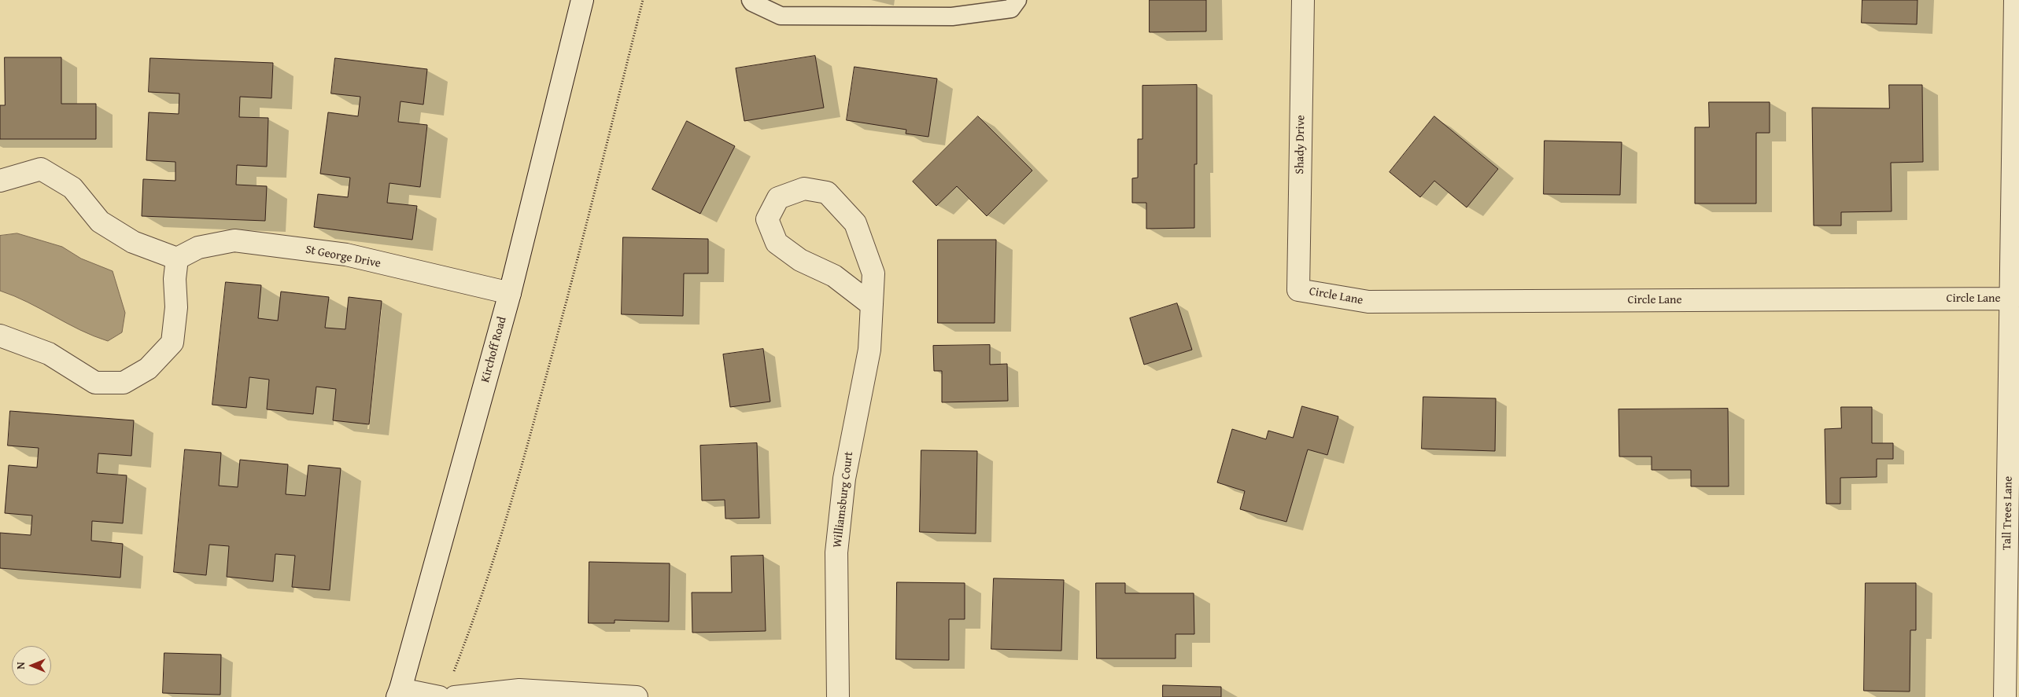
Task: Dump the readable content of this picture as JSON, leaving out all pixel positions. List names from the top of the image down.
{
  "streets": {
    "street": [
      "Shady Drive",
      "St George Drive",
      "Circle Lane",
      "Kirchoff Road",
      "Williamsburg Court",
      "Tall Trees Lane"
    ]
  },
  "crossings": [
    ["Shady Drive", "Circle Lane"],
    ["St George Drive", "Kirchoff Road"],
    ["Circle Lane", "Tall Trees Lane"]
  ],
  "north": "left"
}
